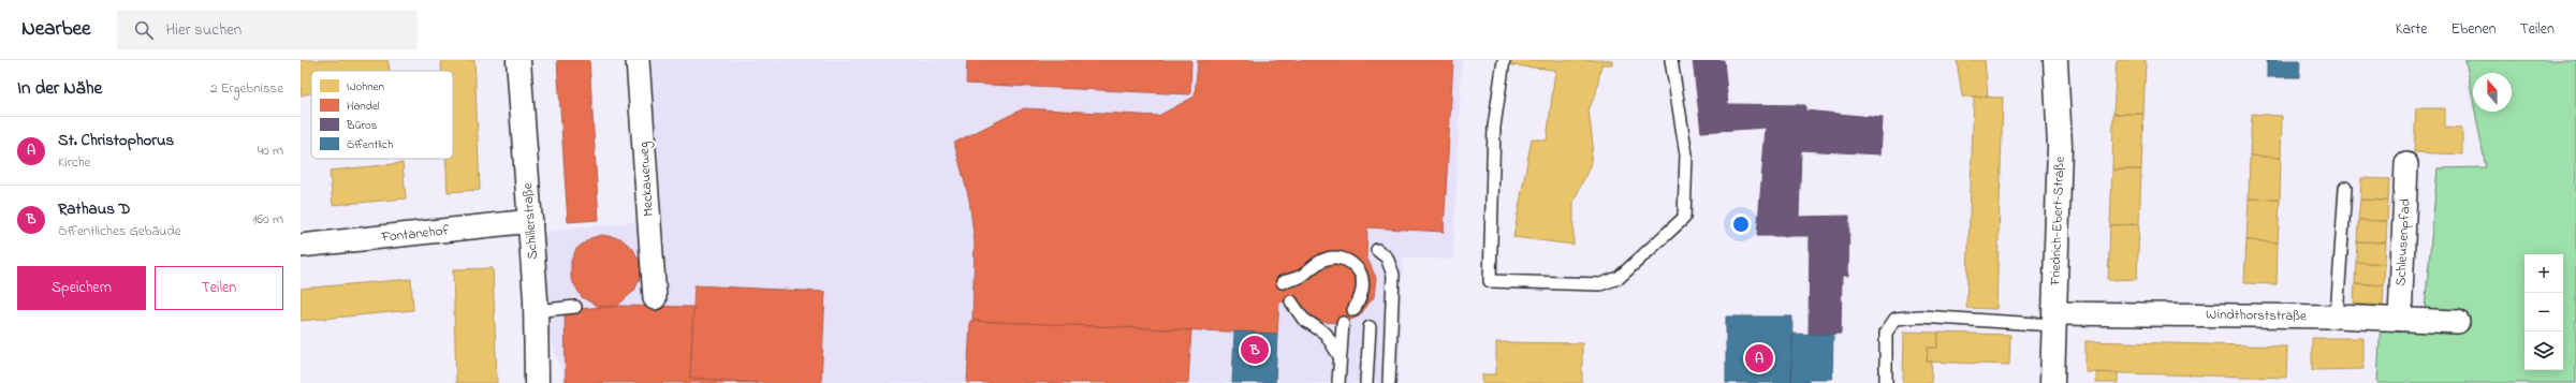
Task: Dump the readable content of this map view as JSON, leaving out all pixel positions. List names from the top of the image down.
{
  "streets": {
    "street": [
      "Meckauerweg",
      "Schillerstraße",
      "Friedrich-Ebert-Straße",
      "Fontanehof",
      "Schleusenpfad",
      "Windthorststraße"
    ]
  },
  "crossings": [
    ["Schillerstraße", "Fontanehof"],
    ["Friedrich-Ebert-Straße", "Windthorststraße"],
    ["Schleusenpfad", "Windthorststraße"]
  ],
  "legend": [
    "Wohnen",
    "Handel",
    "Büros",
    "Öffentlich"
  ],
  "north": "top",
  "page": {
    "header": "Nearbee",
    "search": "Hier suchen",
    "nav": ["Karte", "Ebenen", "Teilen"],
    "heading": ["In der Nähe", "2 Ergebnisse"],
    "list": [
      {
        "mark": "A",
        "name": "St. Christophorus",
        "note": "Kirche",
        "value": "40 m"
      },
      {
        "mark": "B",
        "name": "Rathaus D",
        "note": "Öffentliches Gebäude",
        "value": "160 m"
      }
    ],
    "buttons": ["Speichern", "Teilen"],
    "map_buttons": ["+", "−"],
    "pins": ["B", "A"]
  }
}
